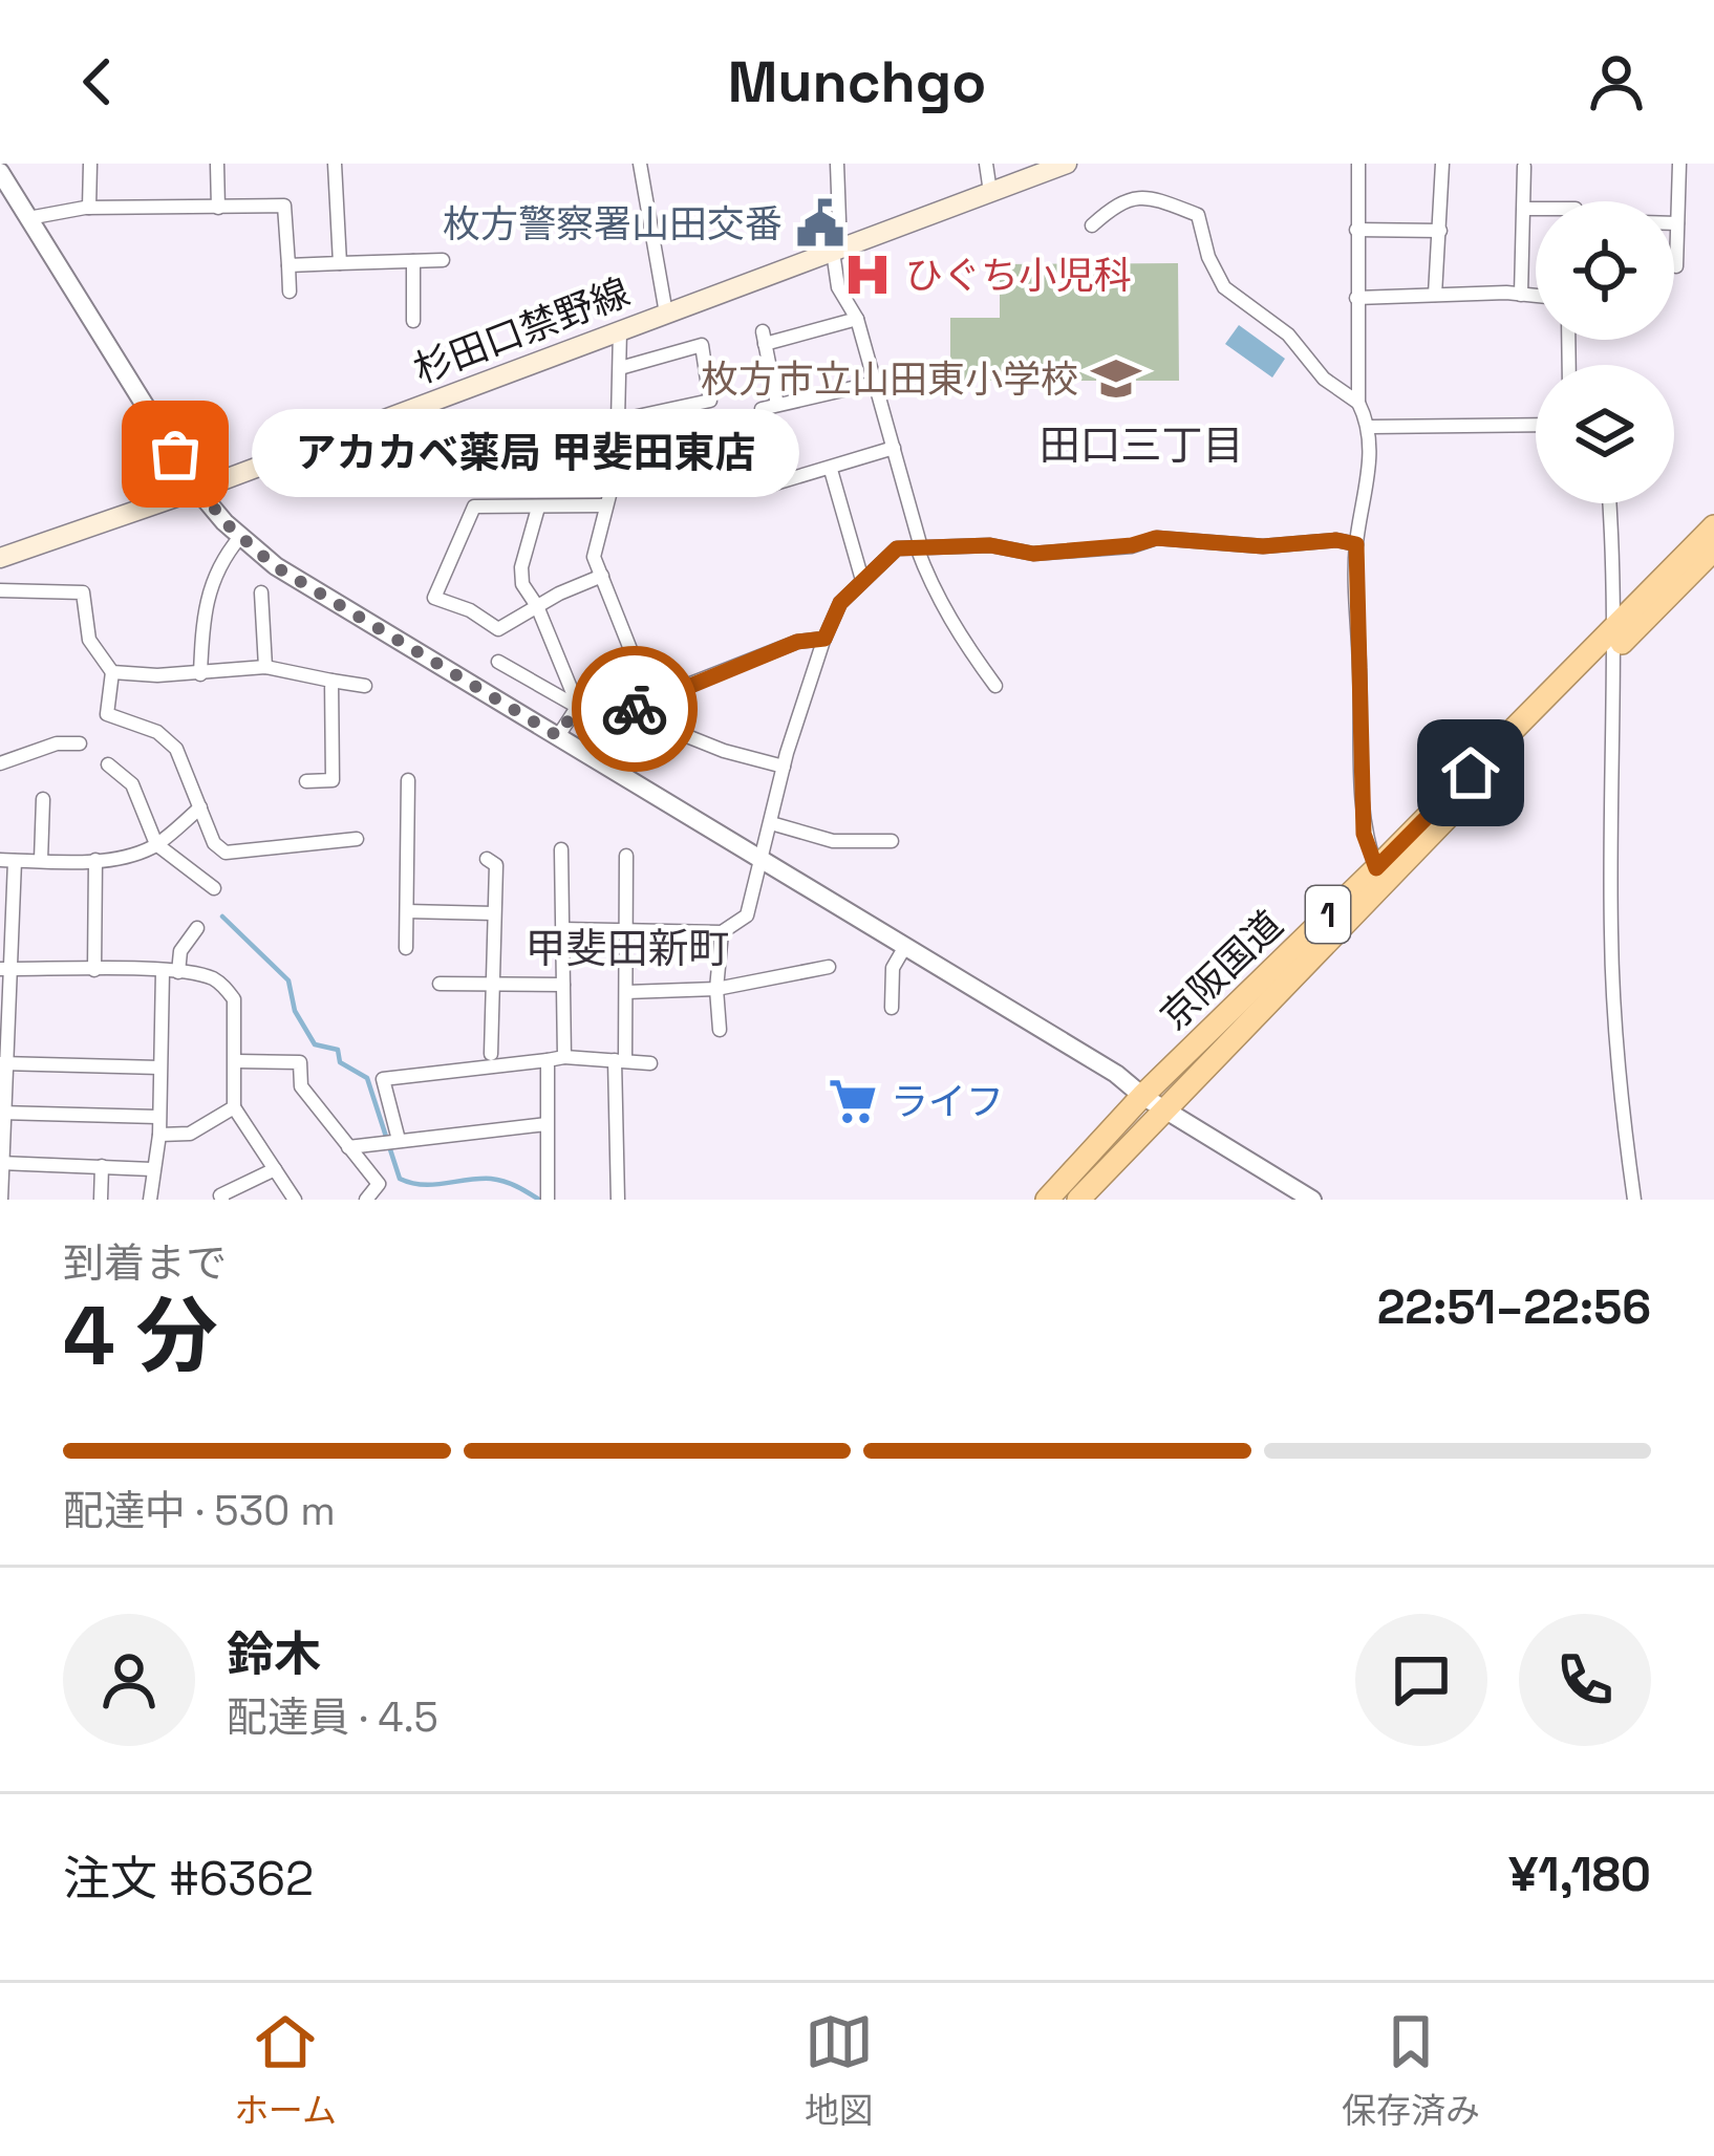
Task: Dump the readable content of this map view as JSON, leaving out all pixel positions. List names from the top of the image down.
{
  "streets": {
    "highway": ["1", "京阪国道"],
    "main road": ["杉田口禁野線"]
  },
  "districts": ["田口三丁目", "甲斐田新町"],
  "places": {
    "public building": ["枚方警察署山田交番"],
    "hospital": ["ひぐち小児科"],
    "school or university": ["枚方市立山田東小学校"],
    "other": ["アカカベ薬局 甲斐田東店"],
    "supermarket": ["ライフ"]
  },
  "page": {
    "header": "Munchgo",
    "bubble": "アカカベ薬局 甲斐田東店",
    "heading": ["4 分", "到着まで", "22:51–22:56"],
    "panel": [
      "鈴木",
      "配達員 · 4.5",
      "注文 #6362",
      "¥1,180"
    ],
    "bar": "配達中 · 530 m",
    "tabs": ["ホーム", "地図", "保存済み"]
  }
}
